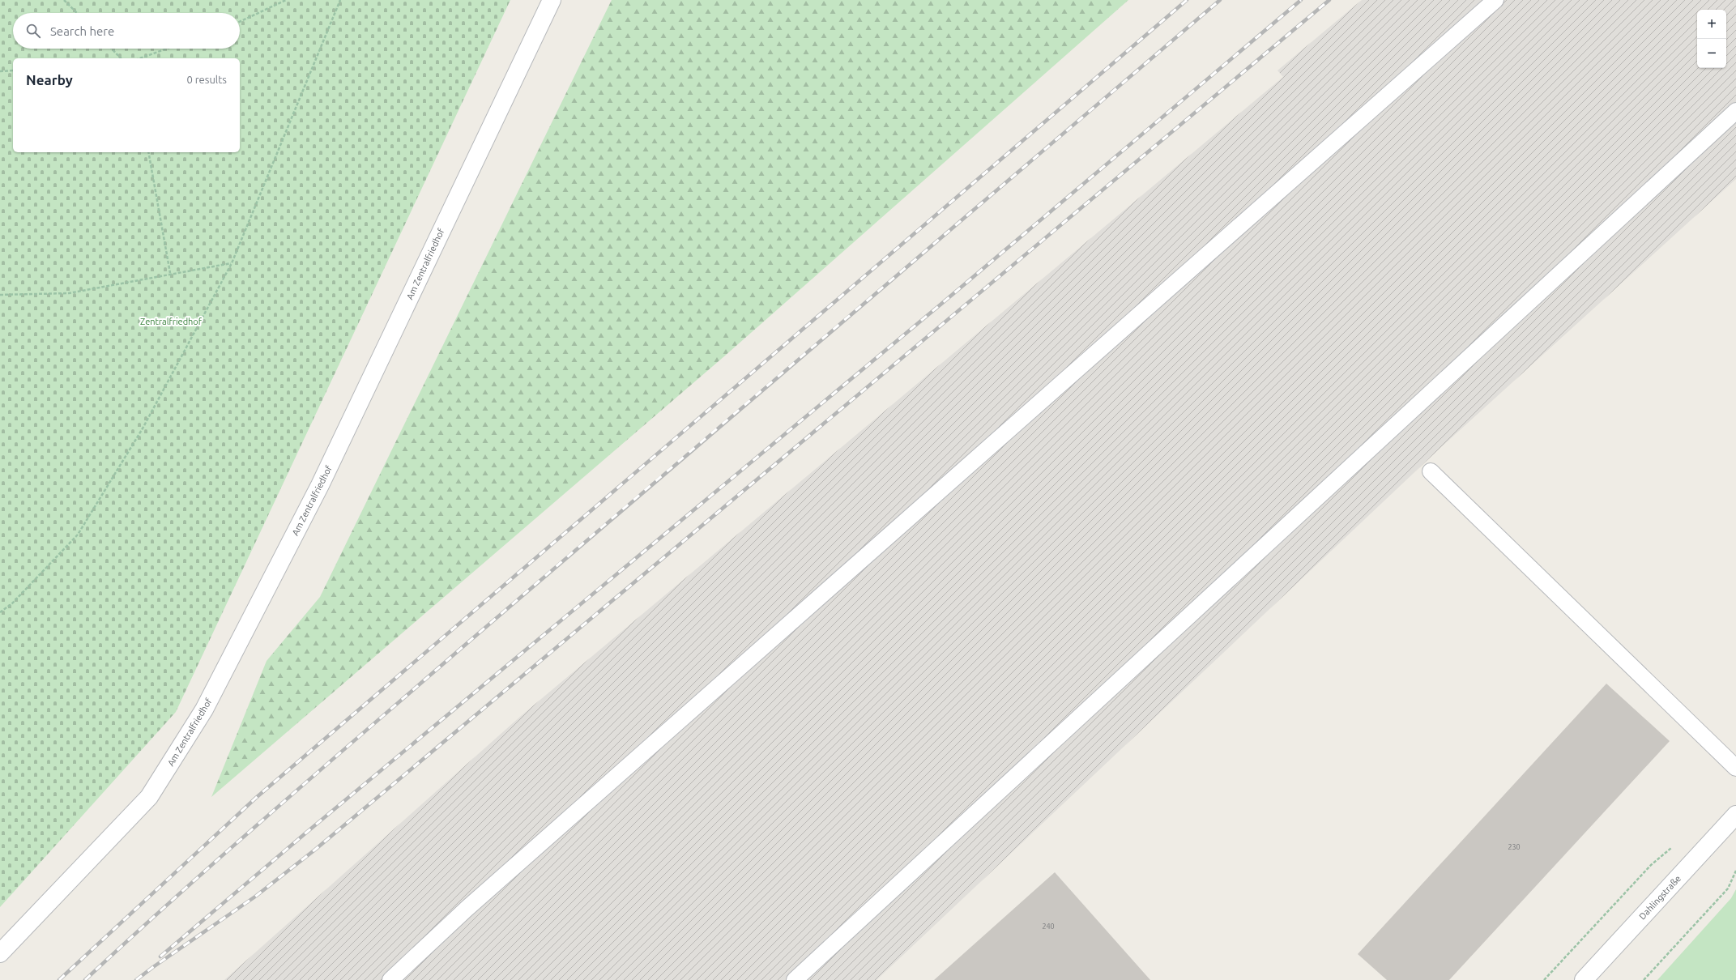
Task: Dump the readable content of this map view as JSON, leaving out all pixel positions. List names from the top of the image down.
{
  "streets": {
    "street": ["Am Zentralfriedhof", "Dahlingstraße"]
  },
  "parks": ["Zentralfriedhof"],
  "house_numbers": ["230", "240"],
  "page": {
    "map_buttons": ["+", "−"],
    "search": "Search here",
    "heading": ["Nearby", "0 results"]
  }
}
